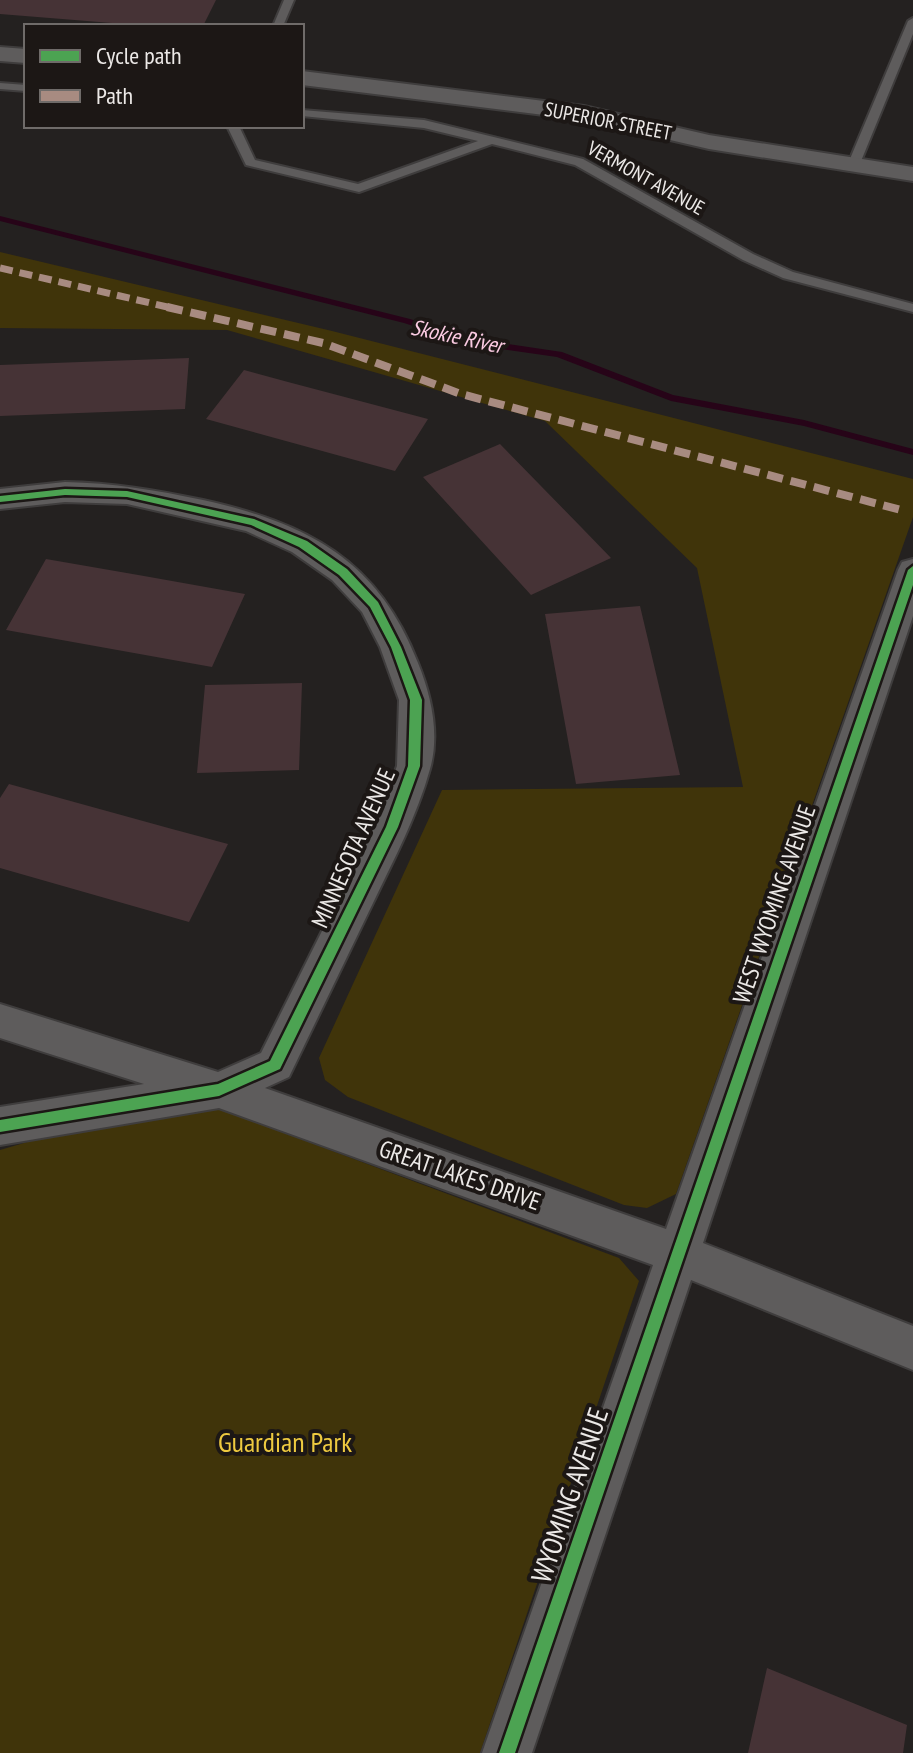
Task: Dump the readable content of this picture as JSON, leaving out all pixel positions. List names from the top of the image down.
{
  "streets": {
    "street": [
      "SUPERIOR STREET",
      "MINNESOTA AVENUE",
      "WEST WYOMING AVENUE",
      "GREAT LAKES DRIVE",
      "WYOMING AVENUE"
    ],
    "lane": ["VERMONT AVENUE"]
  },
  "crossings": [
    ["MINNESOTA AVENUE", "GREAT LAKES DRIVE"],
    ["WEST WYOMING AVENUE", "GREAT LAKES DRIVE"],
    ["WEST WYOMING AVENUE", "WYOMING AVENUE"],
    ["GREAT LAKES DRIVE", "WYOMING AVENUE"]
  ],
  "water": ["Skokie River"],
  "parks": ["Guardian Park"],
  "legend": ["Cycle path", "Path"]
}
